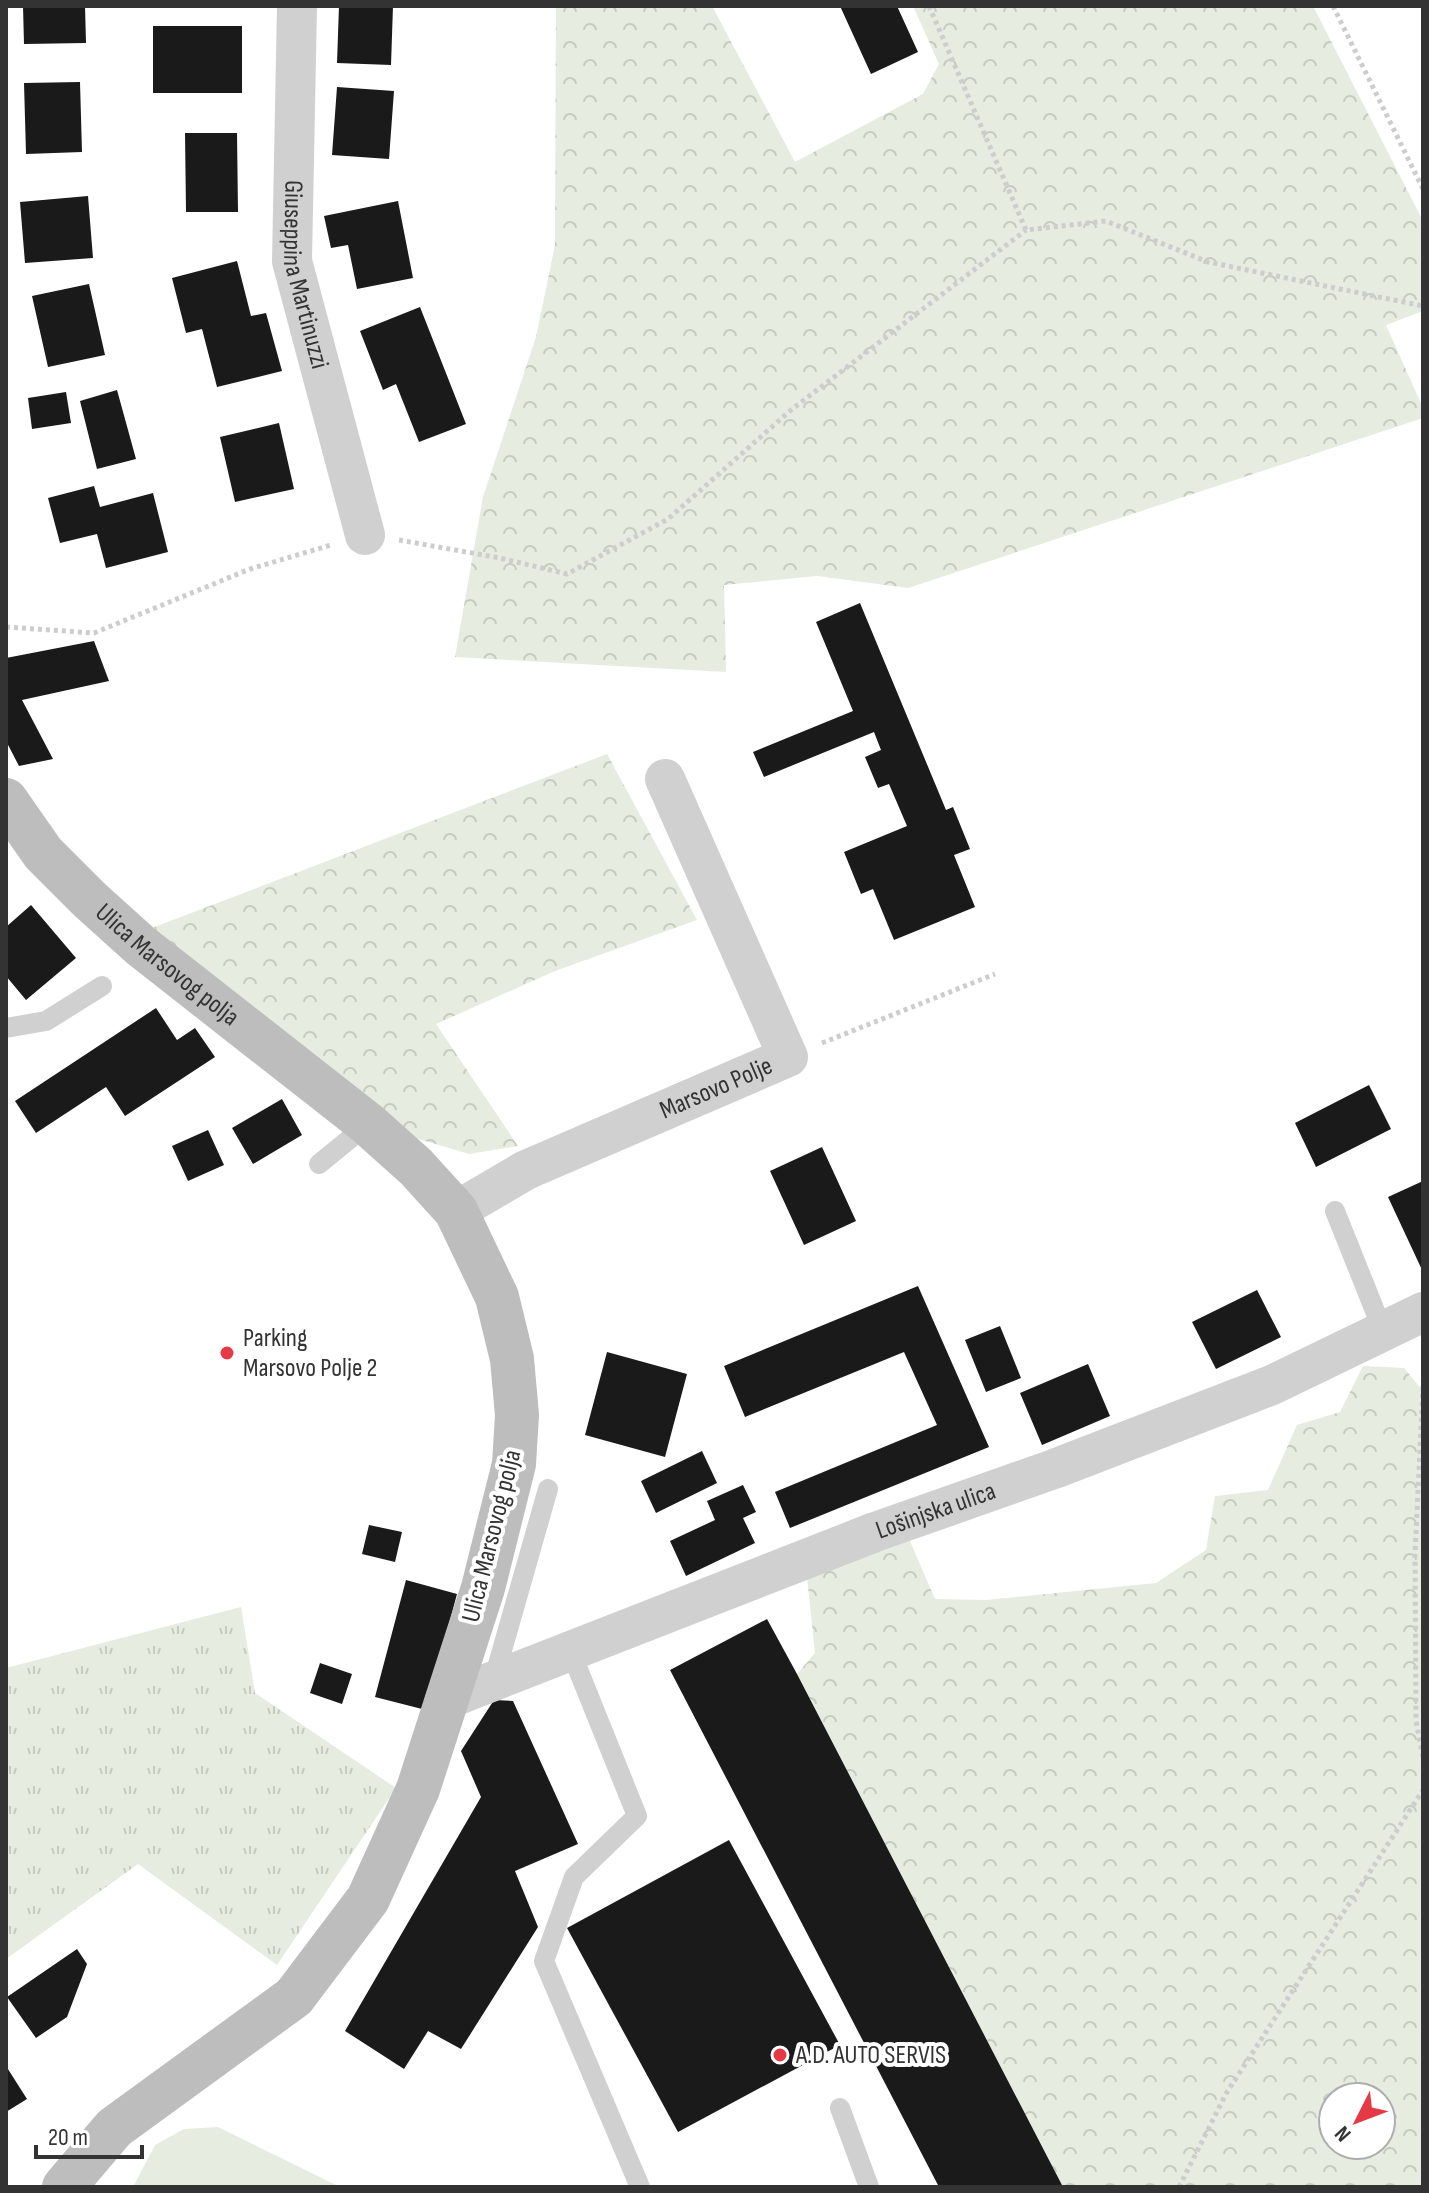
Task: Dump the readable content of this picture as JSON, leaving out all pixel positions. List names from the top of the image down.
{
  "streets": {
    "main road": ["Ulica Marsovog polja"],
    "street": ["Giuseppina Martinuzzi", "Marsovo Polje", "Lošinjska ulica"]
  },
  "crossings": [
    ["Ulica Marsovog polja", "Marsovo Polje"],
    ["Ulica Marsovog polja", "Lošinjska ulica"]
  ],
  "places": ["Parking Marsovo Polje 2", "A.D. AUTO SERVIS"],
  "scale_bar": "20 m",
  "north": "bottom left"
}
